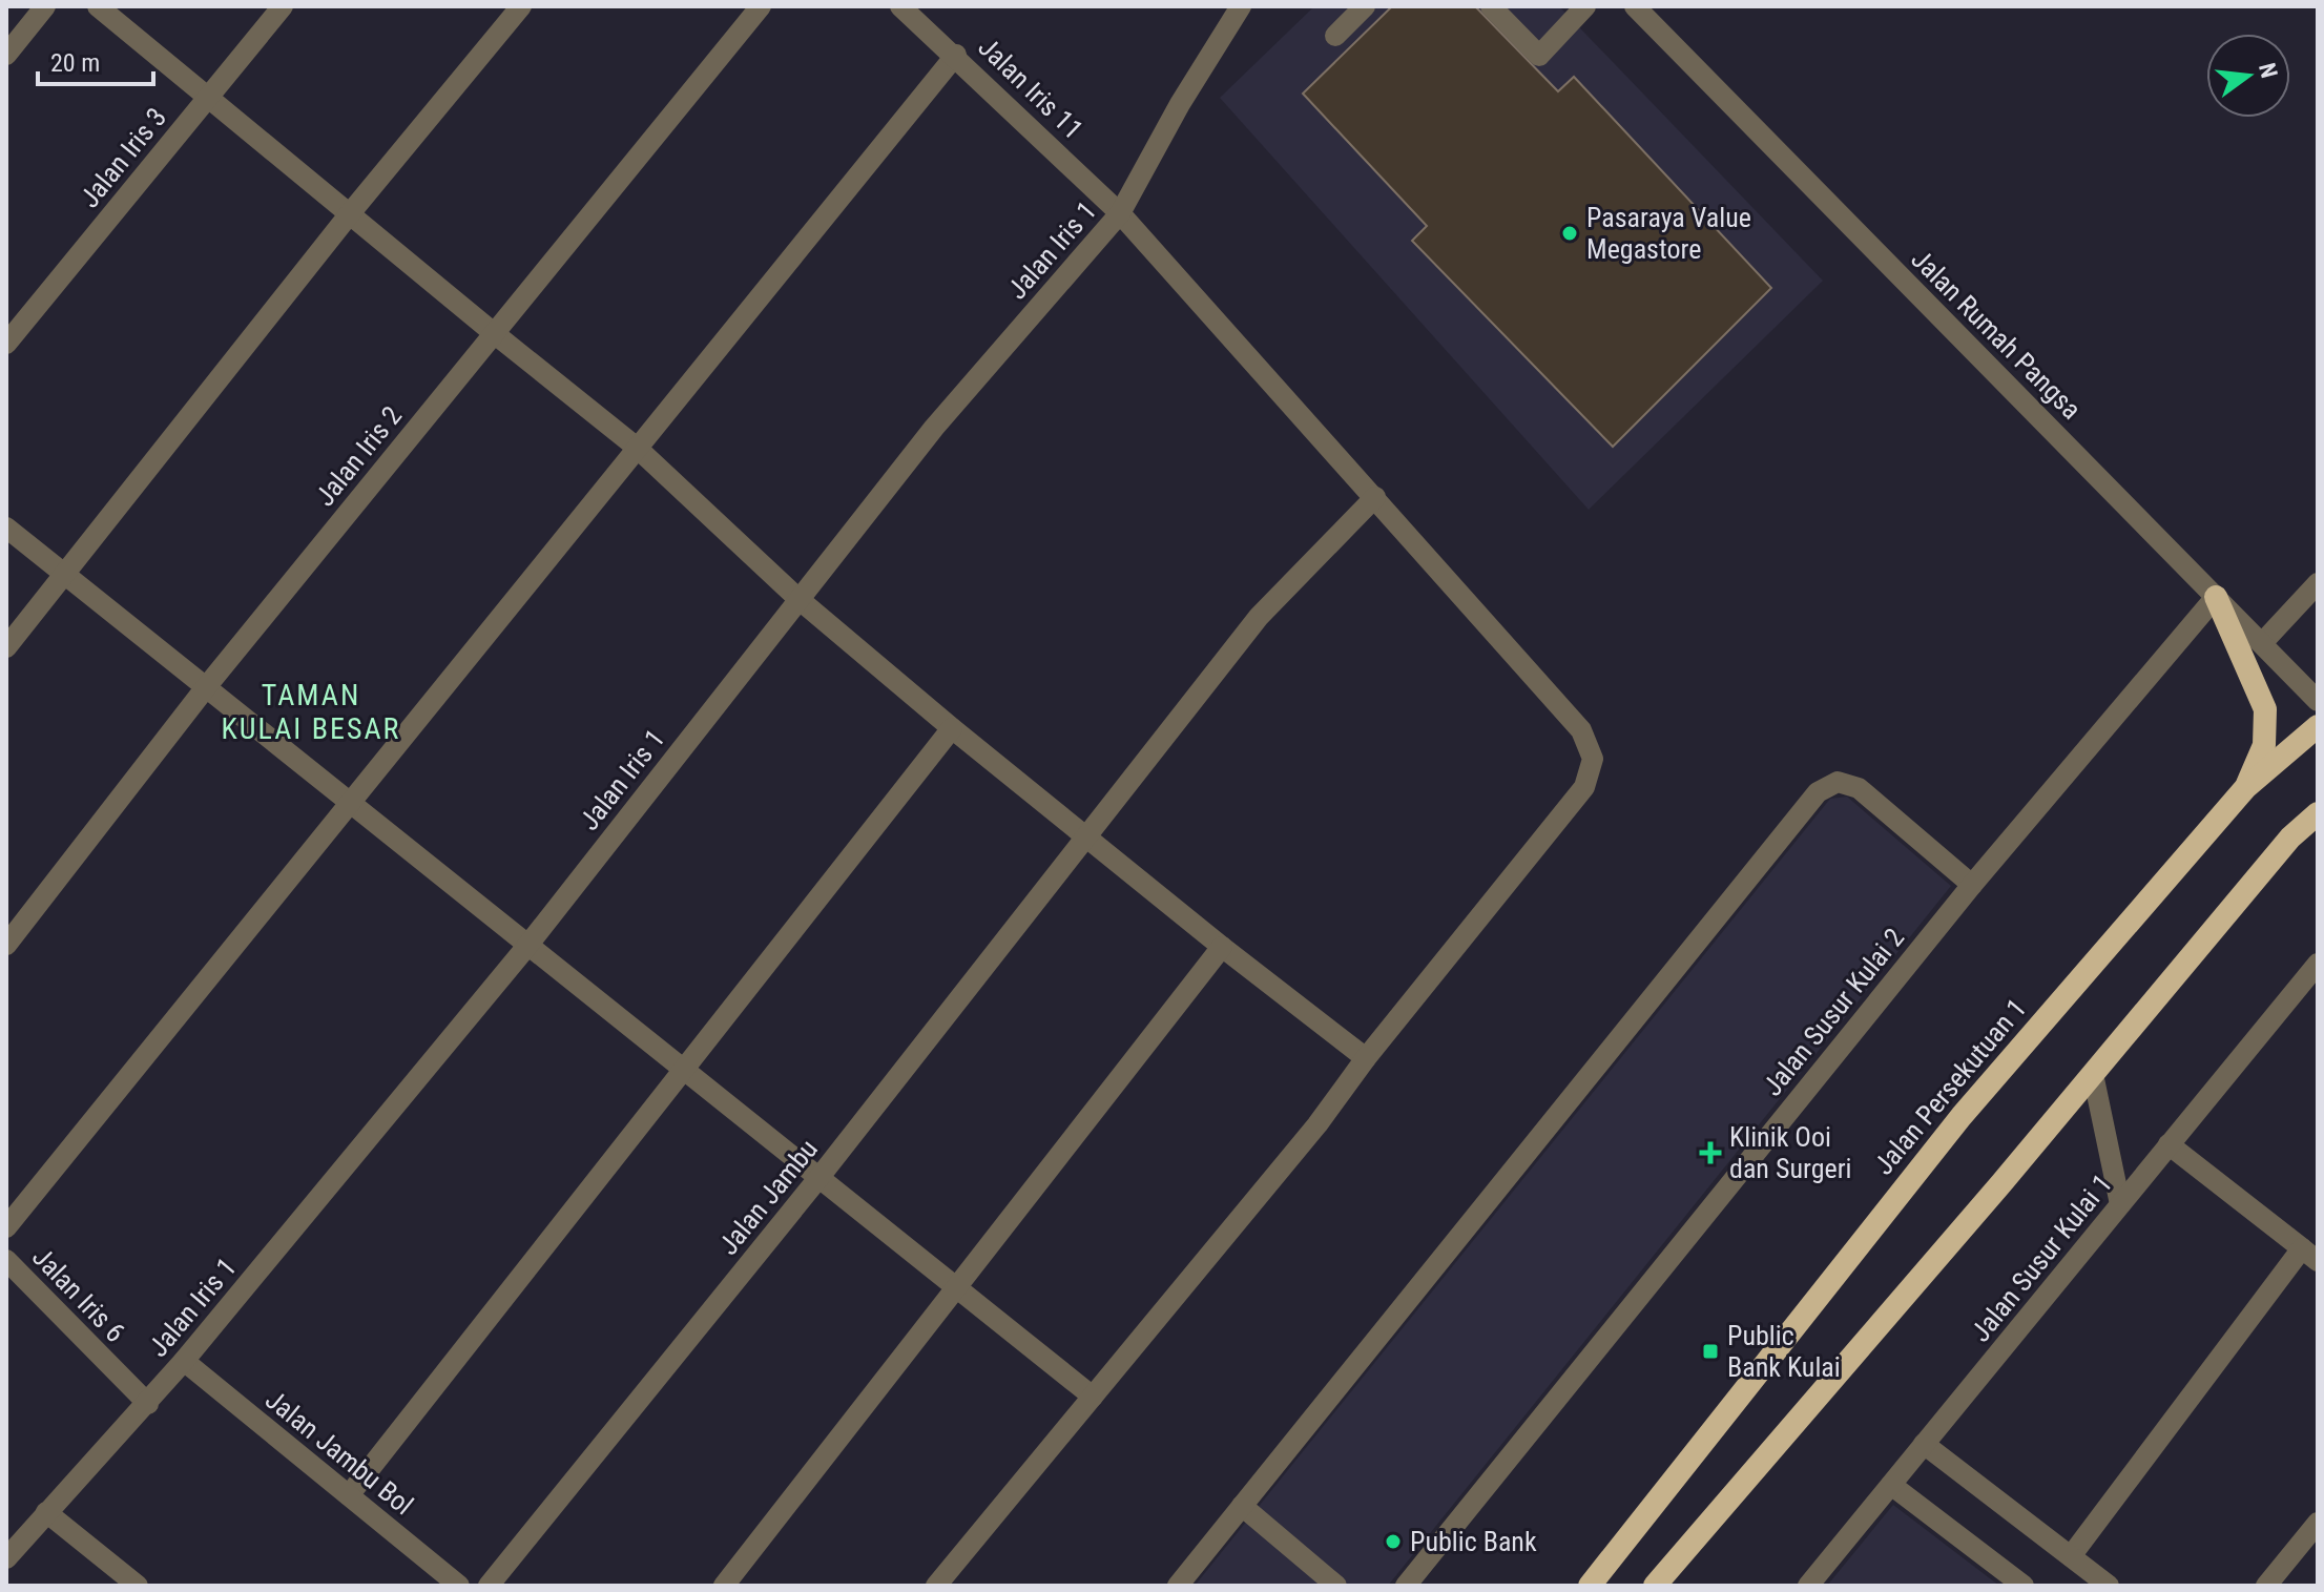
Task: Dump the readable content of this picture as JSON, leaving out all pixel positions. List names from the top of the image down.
{
  "streets": {
    "highway": ["Jalan Persekutuan 1"],
    "street": [
      "Jalan Iris 11",
      "Jalan Iris 3",
      "Jalan Iris 1",
      "Jalan Rumah Pangsa",
      "Jalan Iris 2",
      "Jalan Susur Kulai 2",
      "Jalan Jambu",
      "Jalan Susur Kulai 1",
      "Jalan Iris 6",
      "Jalan Jambu Bol"
    ]
  },
  "crossings": [
    ["Jalan Iris 11", "Jalan Iris 1"],
    ["Jalan Iris 11", "Jalan Jambu"],
    ["Jalan Iris 1", "Jalan Iris 6"],
    ["Jalan Iris 1", "Jalan Jambu Bol"],
    ["Jalan Rumah Pangsa", "Jalan Susur Kulai 2"]
  ],
  "districts": ["TAMAN KULAI BESAR"],
  "places": {
    "other": ["Pasaraya Value Megastore", "Public Bank"],
    "health": ["Klinik Ooi dan Surgeri"],
    "transit": ["Public Bank Kulai"]
  },
  "scale_bar": "20 m",
  "north": "right"
}
